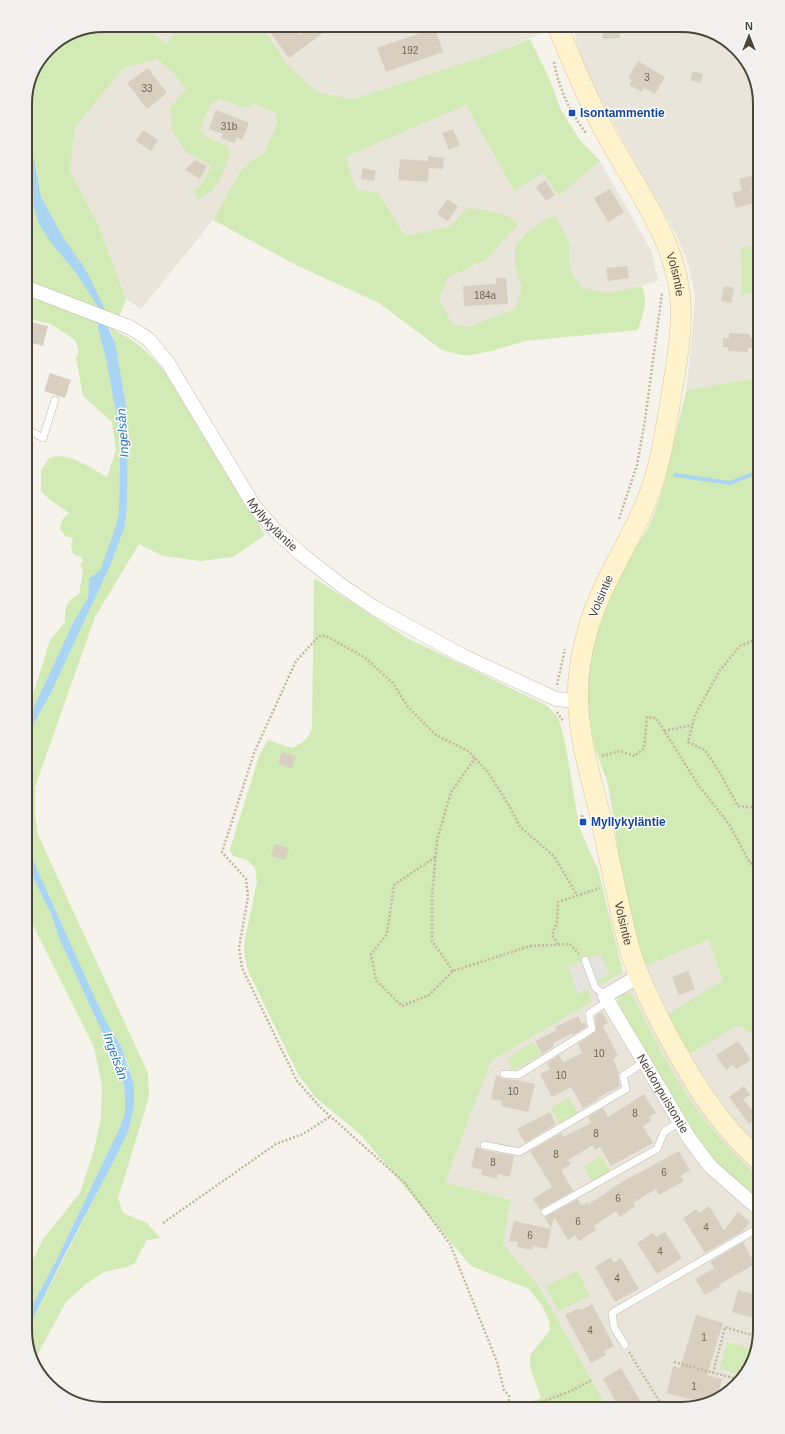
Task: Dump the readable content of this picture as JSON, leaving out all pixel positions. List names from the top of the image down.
{
  "streets": {
    "street": ["Volsintie", "Myllykyläntie", "Neidonpuistontie"]
  },
  "crossings": [
    ["Volsintie", "Myllykyläntie"]
  ],
  "water": ["Ingelsån"],
  "places": {
    "transit": ["Isontammentie", "Myllykyläntie"]
  },
  "house_numbers": [
    "192",
    "3",
    "33",
    "31b",
    "184a",
    "10",
    "10",
    "10",
    "8",
    "8",
    "8",
    "8",
    "6",
    "6",
    "6",
    "4",
    "6",
    "4",
    "4",
    "4",
    "1",
    "1"
  ],
  "north": "top"
}
